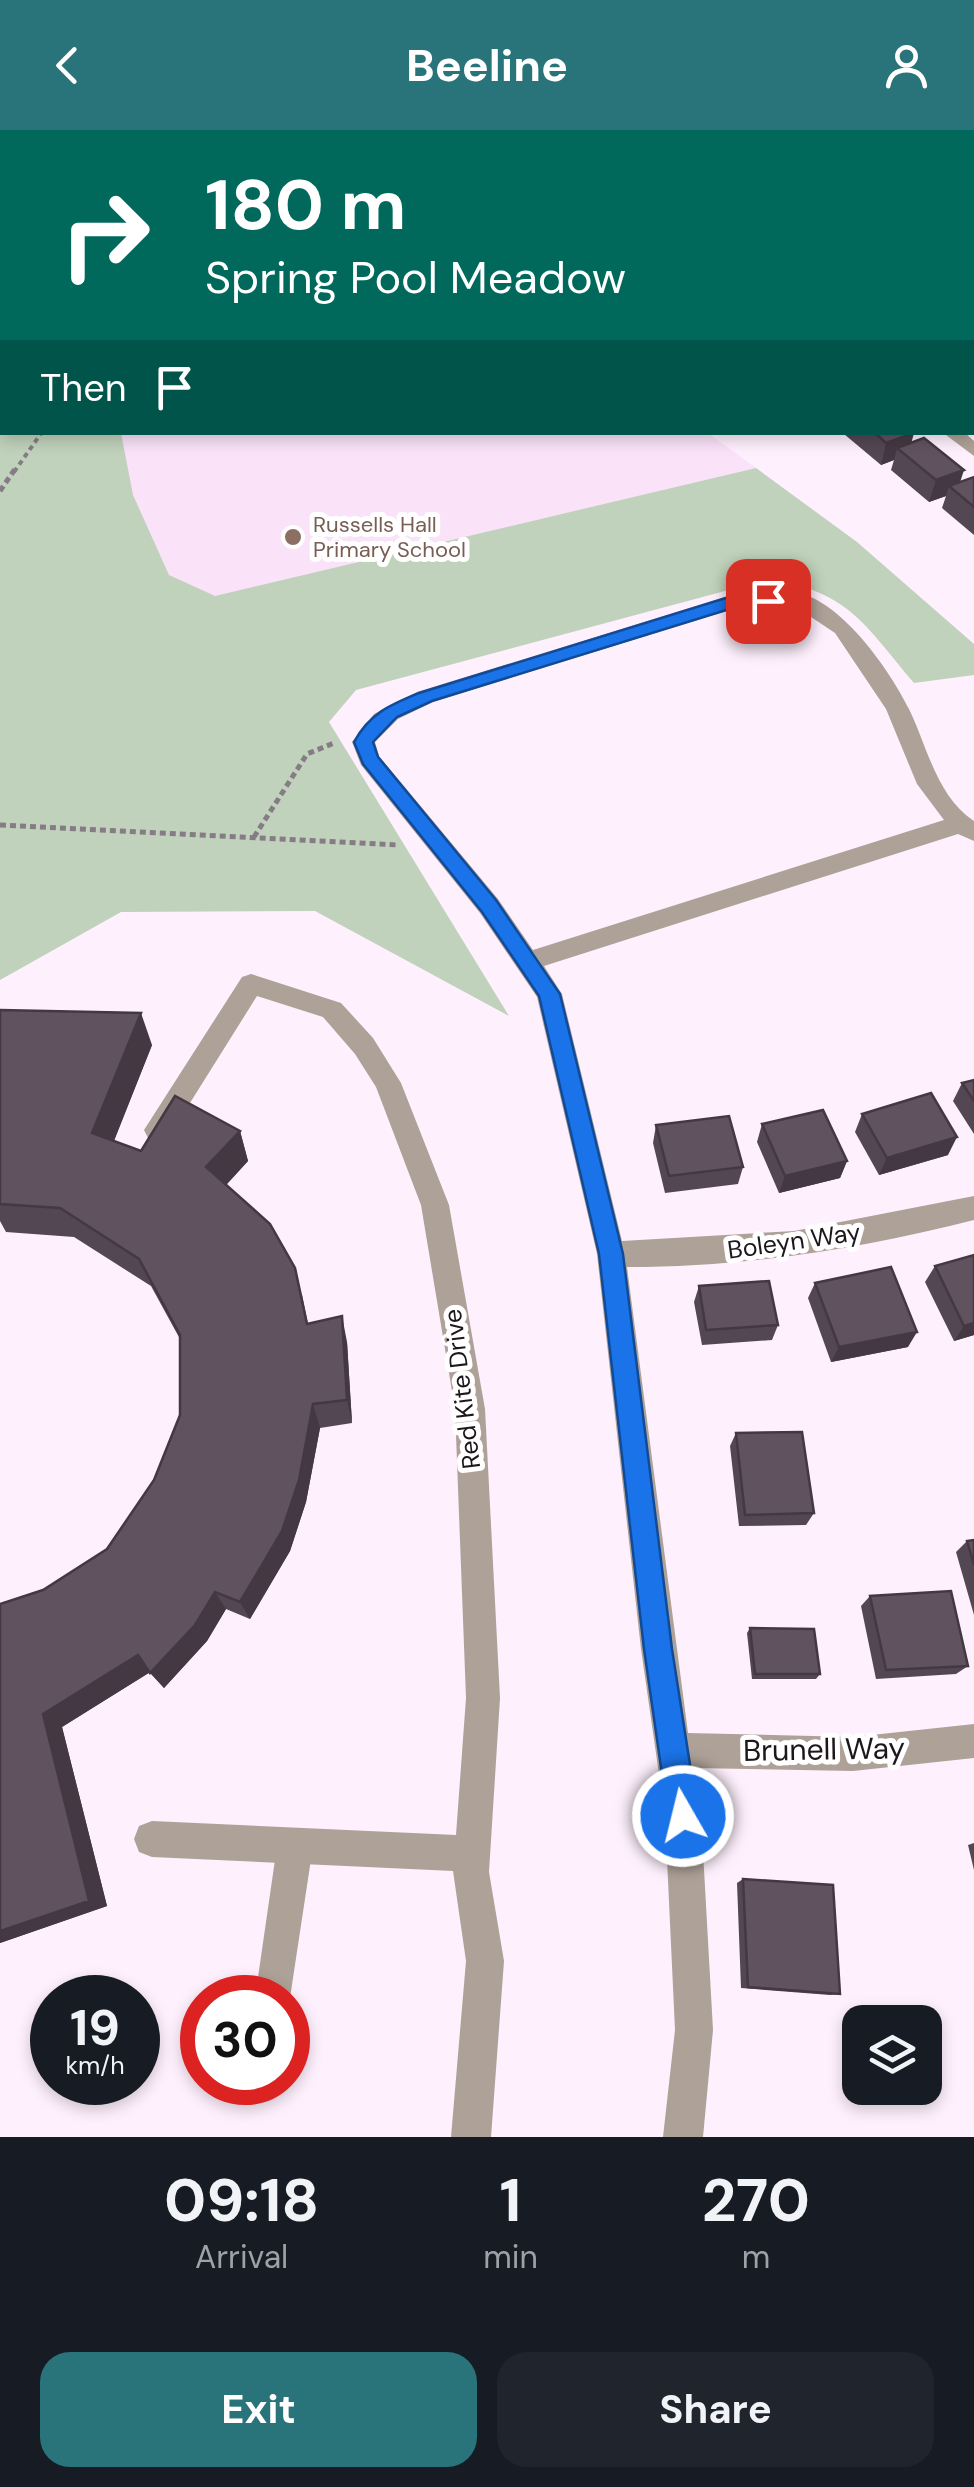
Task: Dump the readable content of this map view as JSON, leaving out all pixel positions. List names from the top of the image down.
{
  "streets": {
    "street": ["Boleyn Way", "Red Kite Drive", "Brunell Way"]
  },
  "places": ["Russells Hall Primary School"],
  "page": {
    "header": "Beeline",
    "turn": ["180 m", "Spring Pool Meadow"],
    "then": "Then",
    "speed": "19 km/h",
    "limit": "30",
    "eta": [
      "09:18",
      "Arrival",
      "1",
      "min",
      "270",
      "m"
    ],
    "buttons": ["Exit", "Share"]
  }
}
